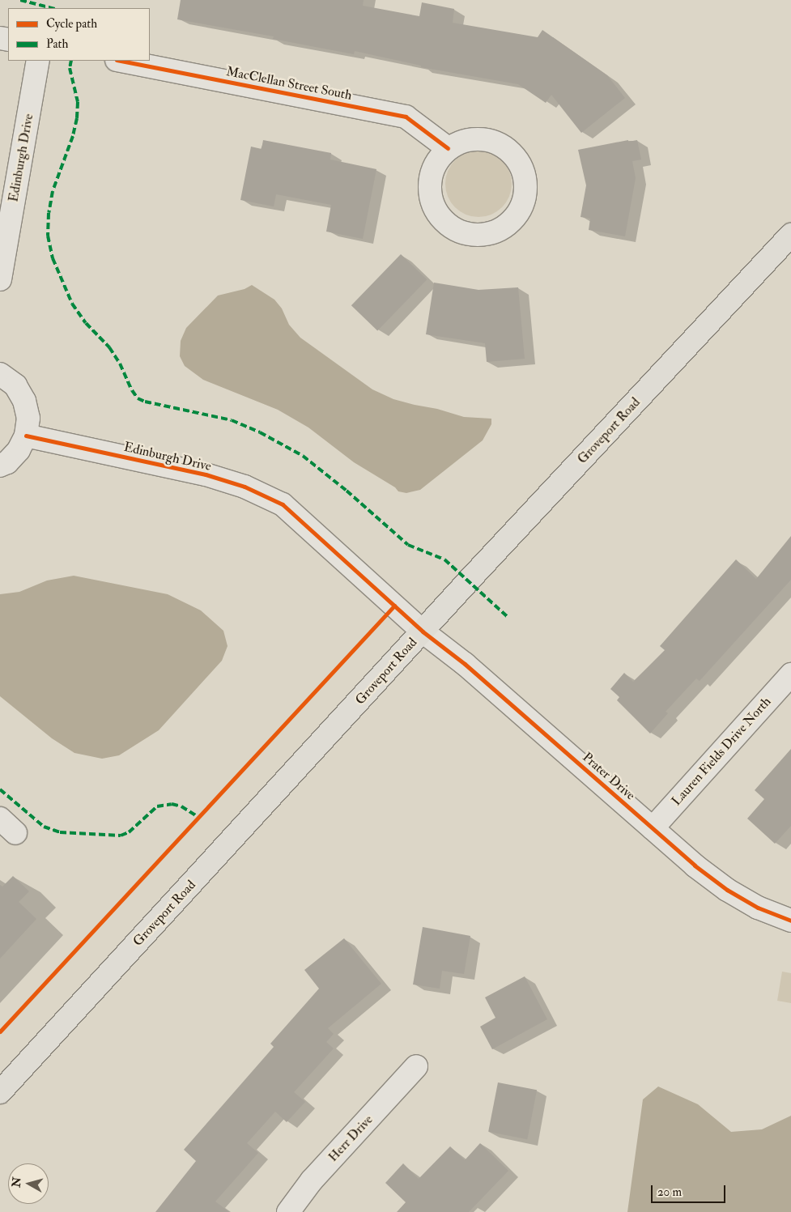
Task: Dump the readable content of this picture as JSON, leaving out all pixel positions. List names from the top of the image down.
{
  "streets": {
    "main road": ["Groveport Road"],
    "street": [
      "MacClellan Street South",
      "Edinburgh Drive",
      "Lauren Fields Drive North",
      "Prater Drive",
      "Herr Drive"
    ]
  },
  "crossings": [
    ["Edinburgh Drive", "Groveport Road"],
    ["Edinburgh Drive", "Prater Drive"],
    ["Groveport Road", "Prater Drive"],
    ["Lauren Fields Drive North", "Prater Drive"]
  ],
  "legend": ["Cycle path", "Path"],
  "scale_bar": "20 m",
  "north": "left"
}
